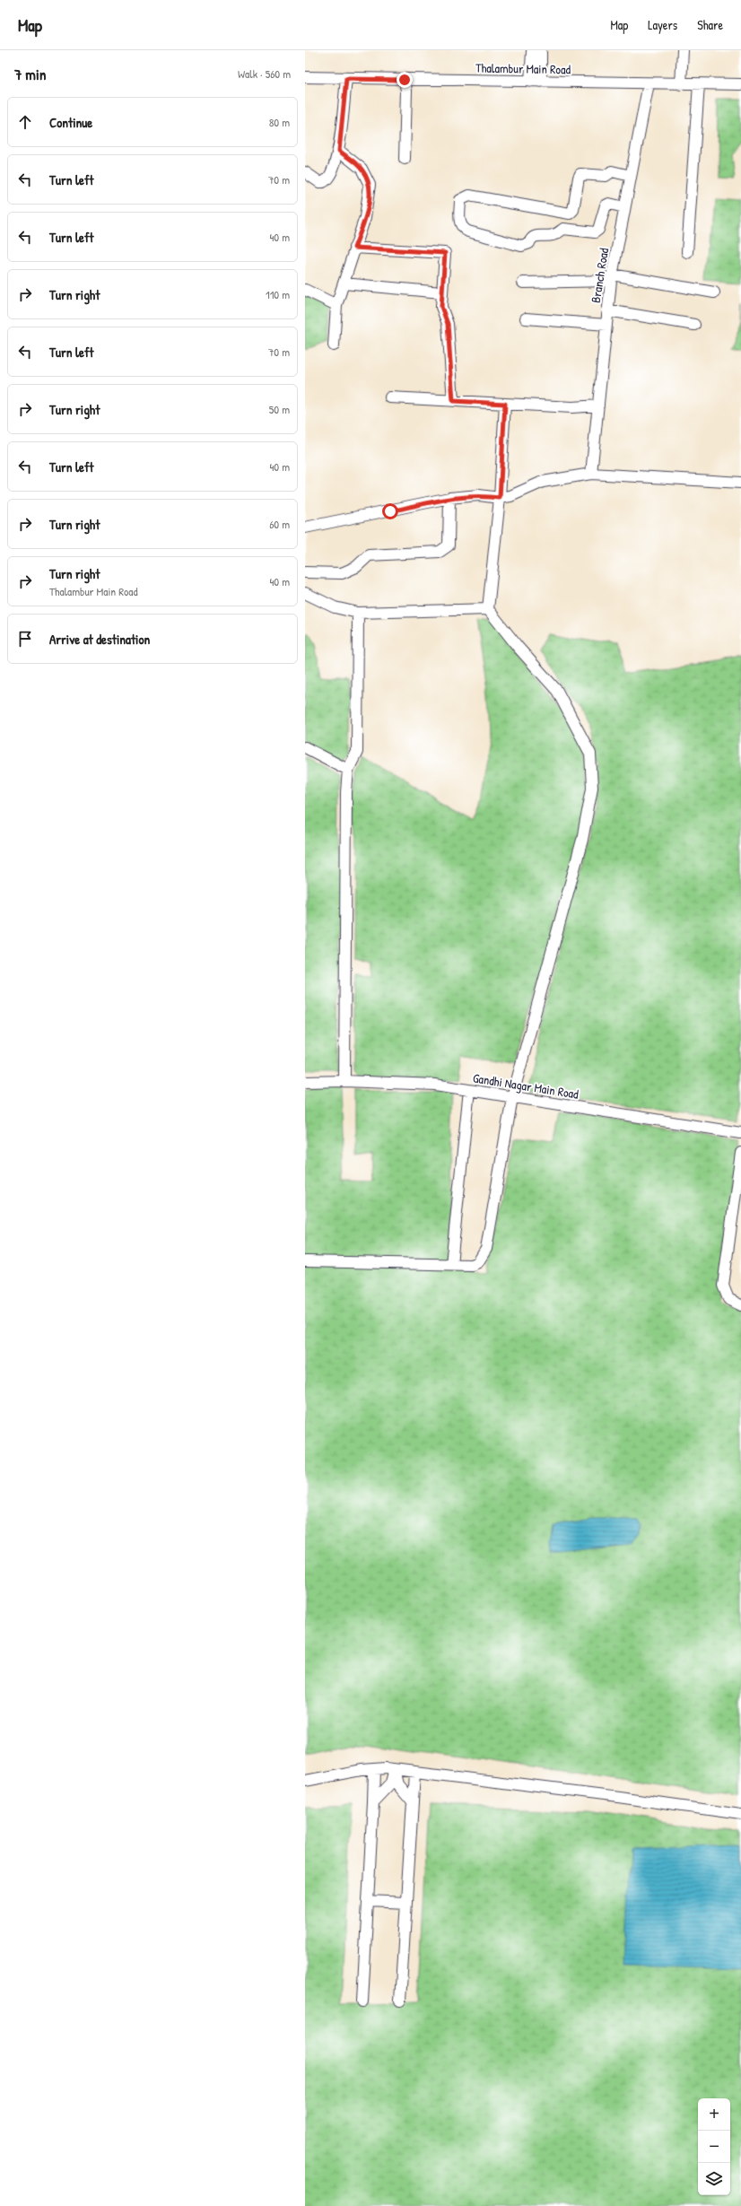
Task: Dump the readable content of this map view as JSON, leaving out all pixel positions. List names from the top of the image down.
{
  "streets": {
    "street": ["Thalambur Main Road", "Branch Road", "Gandhi Nagar Main Road"]
  },
  "crossings": [
    ["Thalambur Main Road", "Branch Road"]
  ],
  "page": {
    "header": "Map",
    "nav": ["Map", "Layers", "Share"],
    "heading": ["7 min", "Walk · 560 m"],
    "list": [
      ["Continue", "80 m"],
      ["Turn left", "70 m"],
      ["Turn left", "40 m"],
      ["Turn right", "110 m"],
      ["Turn left", "70 m"],
      ["Turn right", "50 m"],
      ["Turn left", "40 m"],
      ["Turn right", "60 m"],
      ["Turn right", "Thalambur Main Road", "40 m"],
      "Arrive at destination"
    ],
    "map_buttons": ["+", "−"]
  }
}
